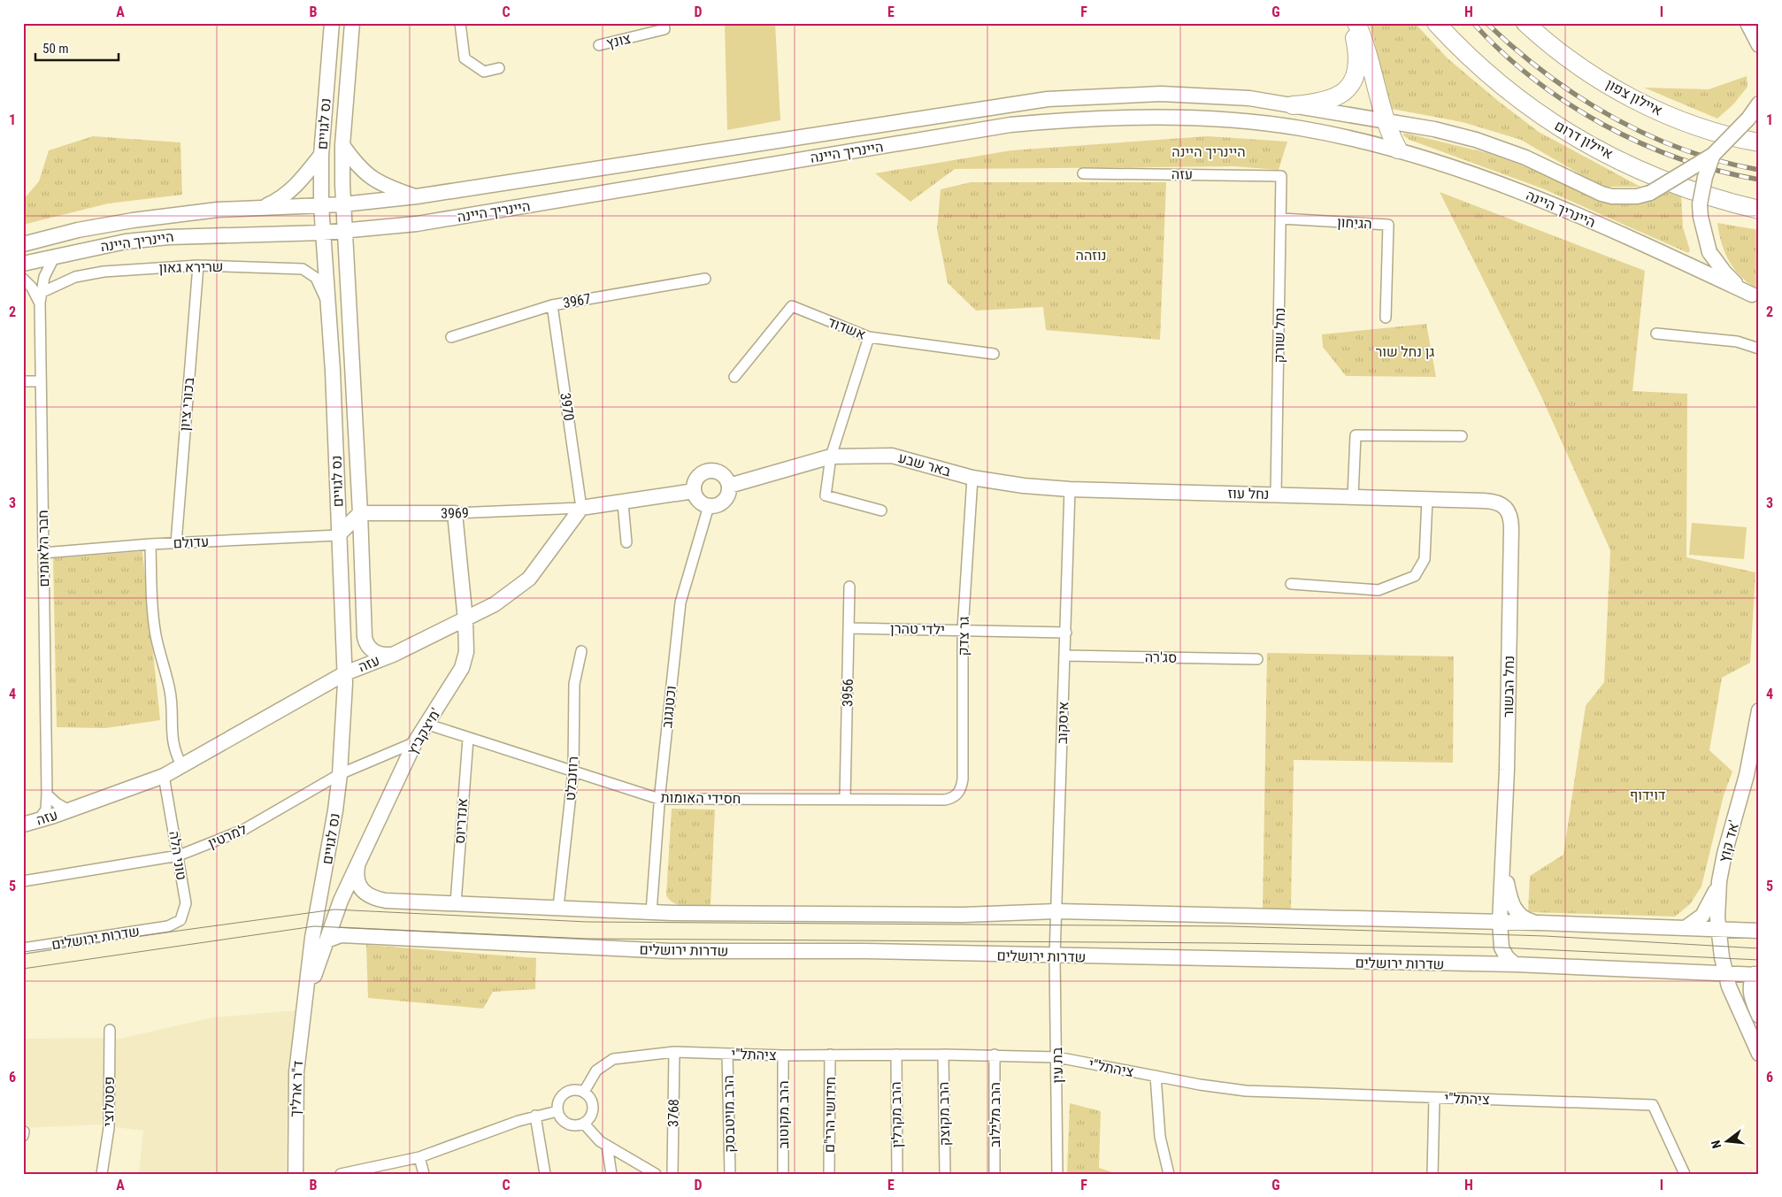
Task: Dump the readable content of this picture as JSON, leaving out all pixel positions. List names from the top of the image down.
{
  "streets": {
    "highway": ["איילון צפון", "איילון דרום"],
    "street": [
      "צונץ",
      "נס לגויים",
      "היינריך היינה",
      "עזה",
      "הגיחון",
      "שרירא גאון",
      "3967",
      "אשדוד",
      "נחל שורק",
      "בכורי ציון",
      "3970",
      "באר שבע",
      "נחל עוז",
      "3969",
      "עדולם",
      "חבר הלאומים",
      "ילדי טהרן",
      "גר צדק",
      "סג'רה",
      "נחל הבשור",
      "3956",
      "וכטנגוב",
      "איסקוב",
      "מיצקביץ'",
      "רוזנבלט",
      "חסידי האומות",
      "אנדריוס",
      "למרטין",
      "אד קוץ'",
      "טוני הלה",
      "שדרות ירושלים",
      "ציהתל\"י",
      "בת עין",
      "ד\"ר ארליך",
      "פסטלוצי",
      "3768",
      "הרב מויטבסק",
      "הרב מקוצק",
      "הרב מקוטוב",
      "חידושי הרי\"ם",
      "הרב מקרלין",
      "הרב מלילוב"
    ]
  },
  "crossings": [
    ["נס לגויים", "היינריך היינה"],
    ["נס לגויים", "עזה"],
    ["נס לגויים", "שרירא גאון"],
    ["נס לגויים", "3969"],
    ["נס לגויים", "עדולם"],
    ["נס לגויים", "מיצקביץ'"],
    ["נס לגויים", "למרטין"],
    ["נס לגויים", "שדרות ירושלים"],
    ["נס לגויים", "ד\"ר ארליך"],
    ["היינריך היינה", "חבר הלאומים"],
    ["עזה", "נחל שורק"],
    ["עזה", "3970"],
    ["עזה", "3969"],
    ["עזה", "חבר הלאומים"],
    ["עזה", "מיצקביץ'"],
    ["עזה", "טוני הלה"],
    ["הגיחון", "נחל שורק"],
    ["שרירא גאון", "בכורי ציון"],
    ["שרירא גאון", "חבר הלאומים"],
    ["3967", "3970"],
    ["נחל שורק", "נחל עוז"],
    ["בכורי ציון", "עדולם"],
    ["3970", "3969"],
    ["באר שבע", "נחל עוז"],
    ["באר שבע", "גר צדק"],
    ["באר שבע", "וכטנגוב"],
    ["באר שבע", "איסקוב"],
    ["נחל עוז", "נחל הבשור"],
    ["נחל עוז", "איסקוב"],
    ["3969", "מיצקביץ'"],
    ["עדולם", "חבר הלאומים"],
    ["ילדי טהרן", "גר צדק"],
    ["ילדי טהרן", "3956"],
    ["ילדי טהרן", "איסקוב"],
    ["גר צדק", "חסידי האומות"],
    ["סג'רה", "איסקוב"],
    ["נחל הבשור", "שדרות ירושלים"],
    ["3956", "חסידי האומות"],
    ["וכטנגוב", "חסידי האומות"],
    ["איסקוב", "שדרות ירושלים"],
    ["איסקוב", "בת עין"],
    ["מיצקביץ'", "חסידי האומות"],
    ["מיצקביץ'", "למרטין"],
    ["מיצקביץ'", "שדרות ירושלים"],
    ["מיצקביץ'", "ד\"ר ארליך"],
    ["רוזנבלט", "חסידי האומות"],
    ["חסידי האומות", "אנדריוס"],
    ["למרטין", "טוני הלה"],
    ["אד קוץ'", "שדרות ירושלים"],
    ["טוני הלה", "שדרות ירושלים"],
    ["שדרות ירושלים", "בת עין"],
    ["שדרות ירושלים", "ד\"ר ארליך"],
    ["ציהתל\"י", "בת עין"],
    ["ציהתל\"י", "3768"],
    ["ציהתל\"י", "הרב מויטבסק"],
    ["ציהתל\"י", "הרב מקוצק"],
    ["ציהתל\"י", "הרב מקוטוב"],
    ["ציהתל\"י", "חידושי הרי\"ם"],
    ["ציהתל\"י", "הרב מקרלין"],
    ["ציהתל\"י", "הרב מלילוב"]
  ],
  "parks": [
    "היינריך היינה",
    "נוזהה",
    "גן נחל שור",
    "דוידוף"
  ],
  "scale_bar": "50 m",
  "north": "left",
  "grid": {
    "columns": [
      "A",
      "B",
      "C",
      "D",
      "E",
      "F",
      "G",
      "H",
      "I"
    ],
    "rows": [
      "1",
      "2",
      "3",
      "4",
      "5",
      "6"
    ]
  }
}
